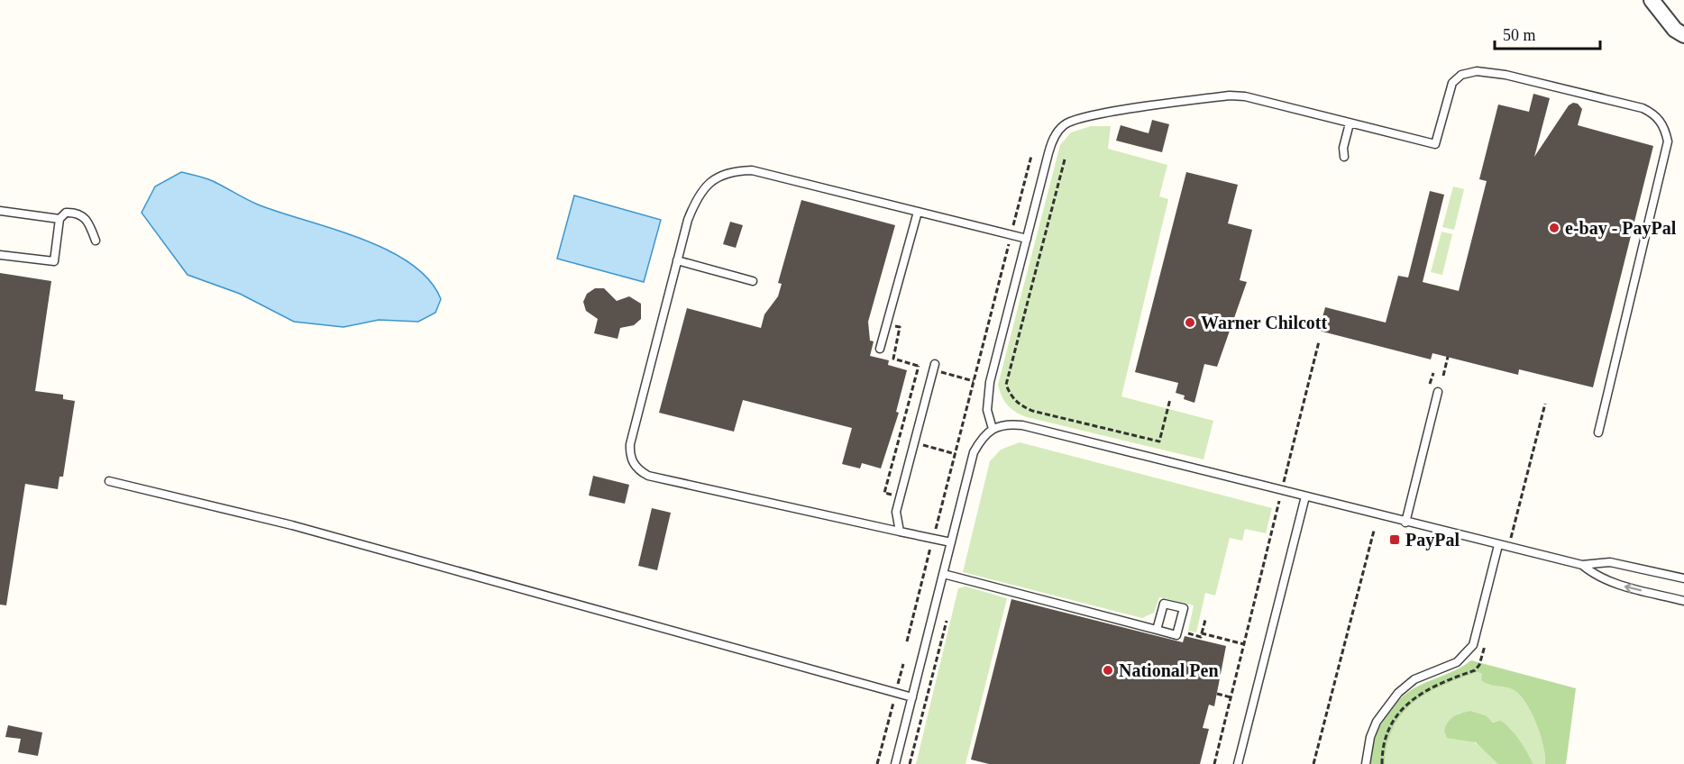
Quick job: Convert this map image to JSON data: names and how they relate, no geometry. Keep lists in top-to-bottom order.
{
  "places": {
    "other": ["e-bay - PayPal", "Warner Chilcott", "National Pen"],
    "transit": ["PayPal"]
  },
  "scale_bar": "50 m"
}
